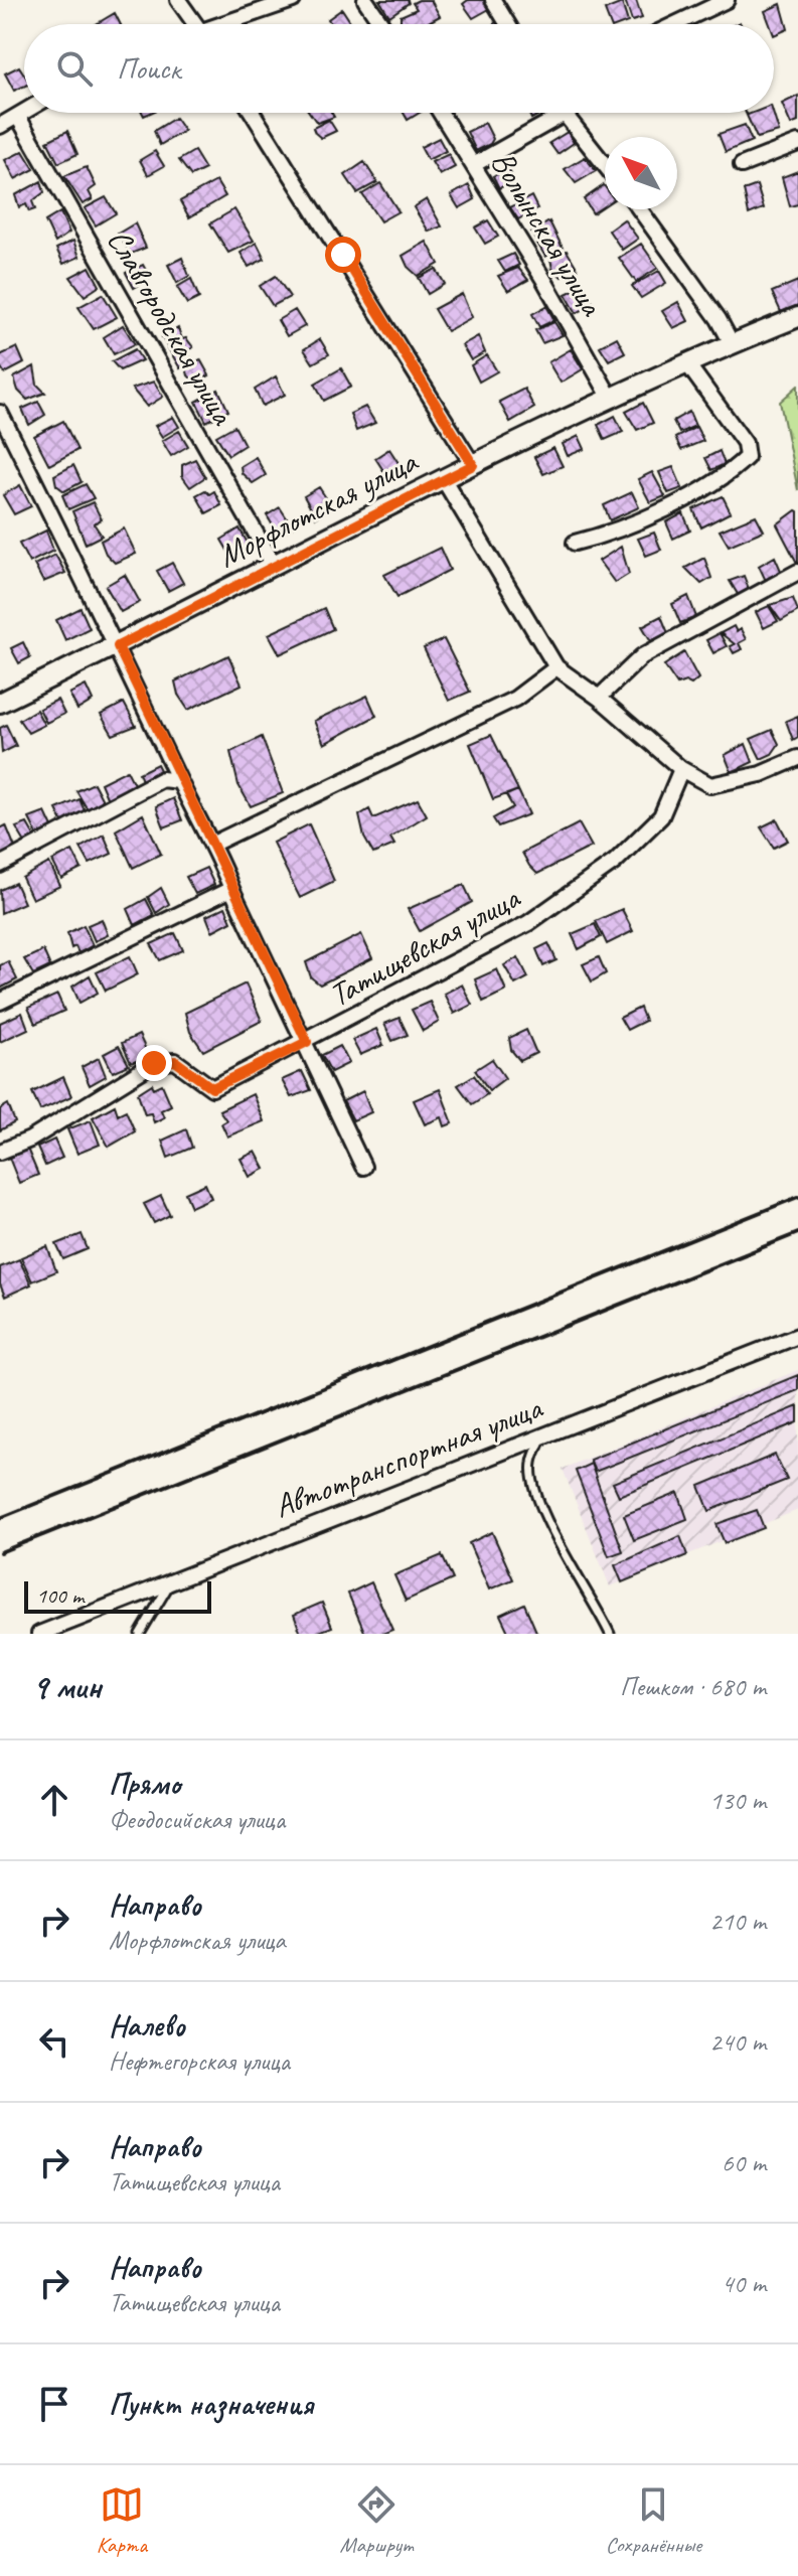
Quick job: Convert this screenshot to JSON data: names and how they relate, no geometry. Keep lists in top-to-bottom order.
{
  "streets": {
    "street": [
      "Волынская улица",
      "Славгородская улица",
      "Морфлотская улица",
      "Татищевская улица",
      "Автотранспортная улица"
    ]
  },
  "crossings": [
    ["Волынская улица", "Морфлотская улица"],
    ["Славгородская улица", "Морфлотская улица"]
  ],
  "scale_bar": "100 m",
  "north": "top left",
  "page": {
    "search": "Поиск",
    "scale": "100 m",
    "heading": ["9 мин", "Пешком · 680 m"],
    "list": [
      ["Прямо", "Феодосийская улица", "130 m"],
      ["Направо", "Морфлотская улица", "210 m"],
      ["Налево", "Нефтегорская улица", "240 m"],
      ["Направо", "Татищевская улица", "60 m"],
      ["Направо", "Татищевская улица", "40 m"],
      "Пункт назначения"
    ],
    "nav": ["Карта", "Маршрут", "Сохранённые"]
  }
}
